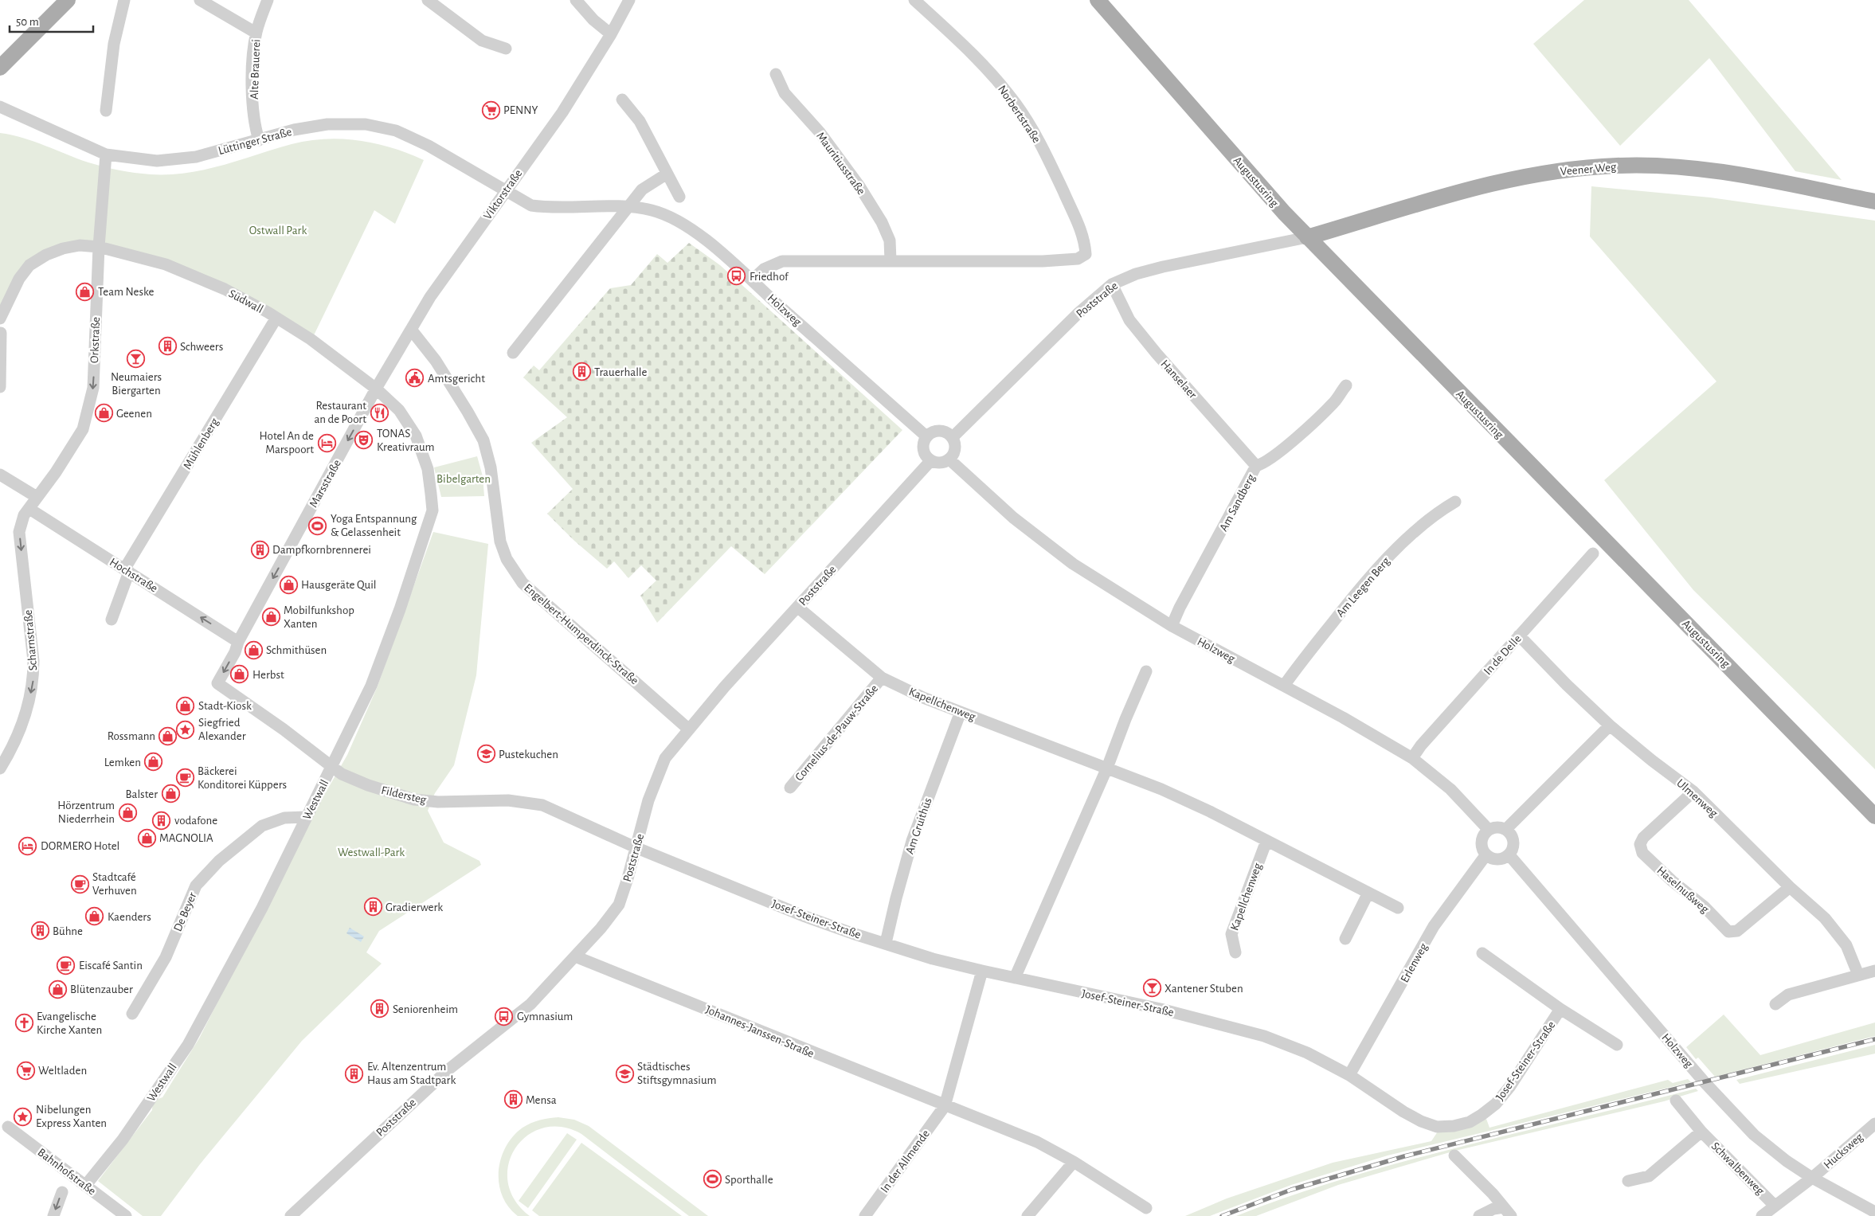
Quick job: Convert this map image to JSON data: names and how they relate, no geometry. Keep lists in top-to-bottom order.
{
  "streets": {
    "main road": ["Veener Weg", "Augustusring"],
    "street": [
      "Alte Brauerei",
      "Norbertstraße",
      "Lüttinger Straße",
      "Mauritiusstraße",
      "Viktorstraße",
      "Poststraße",
      "Südwall",
      "Holzweg",
      "Orkstraße",
      "Hanselaer",
      "Mühlenberg",
      "Marsstraße",
      "Am Sandberg",
      "Hochstraße",
      "Am Leegen Berg",
      "Engelbert-Humperdinck-Straße",
      "Scharnstraße",
      "In de Delle",
      "Kapellchenweg",
      "Cornelius-de-Pauw-Straße",
      "Fildersteg",
      "Ulmenweg",
      "Westwall",
      "Am Gruithüs",
      "Haselnußweg",
      "De Beyer",
      "Josef-Steiner-Straße",
      "Erlenweg",
      "Johannes-Janssen-Straße",
      "Hucksweg",
      "In der Allmende",
      "Schwalbenweg",
      "Bahnhofstraße"
    ]
  },
  "crossings": [
    ["Alte Brauerei", "Lüttinger Straße"],
    ["Norbertstraße", "Mauritiusstraße"],
    ["Lüttinger Straße", "Viktorstraße"],
    ["Lüttinger Straße", "Holzweg"],
    ["Lüttinger Straße", "Orkstraße"],
    ["Veener Weg", "Augustusring"],
    ["Veener Weg", "Poststraße"],
    ["Augustusring", "Poststraße"],
    ["Viktorstraße", "Südwall"],
    ["Viktorstraße", "Holzweg"],
    ["Viktorstraße", "Marsstraße"],
    ["Viktorstraße", "Engelbert-Humperdinck-Straße"],
    ["Viktorstraße", "Westwall"],
    ["Poststraße", "Holzweg"],
    ["Poststraße", "Hanselaer"],
    ["Poststraße", "Engelbert-Humperdinck-Straße"],
    ["Poststraße", "Kapellchenweg"],
    ["Poststraße", "Fildersteg"],
    ["Poststraße", "Josef-Steiner-Straße"],
    ["Poststraße", "Johannes-Janssen-Straße"],
    ["Südwall", "Orkstraße"],
    ["Südwall", "Mühlenberg"],
    ["Südwall", "Marsstraße"],
    ["Südwall", "Westwall"],
    ["Holzweg", "Am Sandberg"],
    ["Holzweg", "Am Leegen Berg"],
    ["Holzweg", "In de Delle"],
    ["Holzweg", "Erlenweg"],
    ["Holzweg", "Hucksweg"],
    ["Orkstraße", "Hochstraße"],
    ["Orkstraße", "Scharnstraße"],
    ["Hanselaer", "Am Sandberg"],
    ["Mühlenberg", "Hochstraße"],
    ["Marsstraße", "Hochstraße"],
    ["Marsstraße", "Fildersteg"],
    ["Marsstraße", "Westwall"],
    ["Hochstraße", "Scharnstraße"],
    ["In de Delle", "Ulmenweg"],
    ["Kapellchenweg", "Cornelius-de-Pauw-Straße"],
    ["Kapellchenweg", "Am Gruithüs"],
    ["Fildersteg", "Westwall"],
    ["Fildersteg", "Josef-Steiner-Straße"],
    ["Ulmenweg", "Haselnußweg"],
    ["Westwall", "De Beyer"],
    ["Westwall", "Bahnhofstraße"],
    ["Am Gruithüs", "Josef-Steiner-Straße"],
    ["Josef-Steiner-Straße", "Erlenweg"],
    ["Johannes-Janssen-Straße", "In der Allmende"],
    ["Hucksweg", "Schwalbenweg"]
  ],
  "one_way": [
    "Orkstraße",
    "Marsstraße",
    "Hochstraße",
    "Scharnstraße"
  ],
  "parks": ["Ostwall Park", "Bibelgarten", "Westwall-Park"],
  "places": {
    "supermarket": ["PENNY", "Weltladen"],
    "bus stop": ["Friedhof", "Gymnasium"],
    "shop": [
      "Team Neske",
      "Geenen",
      "Hausgeräte Quil",
      "Mobilfunkshop Xanten",
      "Schmithüsen",
      "Herbst",
      "Stadt-Kiosk",
      "Rossmann",
      "Lemken",
      "Balster",
      "Hörzentrum Niederrhein",
      "MAGNOLIA",
      "Kaenders",
      "Blütenzauber"
    ],
    "building": [
      "Schweers",
      "Trauerhalle",
      "Dampfkornbrennerei",
      "vodafone",
      "Gradierwerk",
      "Bühne",
      "Seniorenheim",
      "Ev. Altenzentrum Haus am Stadtpark",
      "Mensa"
    ],
    "bar": ["Neumaiers Biergarten", "Xantener Stuben"],
    "public building": ["Amtsgericht"],
    "restaurant": ["Restaurant an de Poort"],
    "theatre": ["TONAS Kreativraum"],
    "hotel": ["Hotel An de Marspoort", "DORMERO Hotel"],
    "sports": ["Yoga Entspannung & Gelassenheit", "Sporthalle"],
    "place": ["Siegfried Alexander", "Nibelungen Express Xanten"],
    "school or university": ["Pustekuchen", "Städtisches Stiftsgymnasium"],
    "cafe": ["Bäckerei Konditorei Küppers", "Stadtcafé Verhuven", "Eiscafé Santin"],
    "church": ["Evangelische Kirche Xanten"]
  },
  "scale_bar": "50 m"
}
